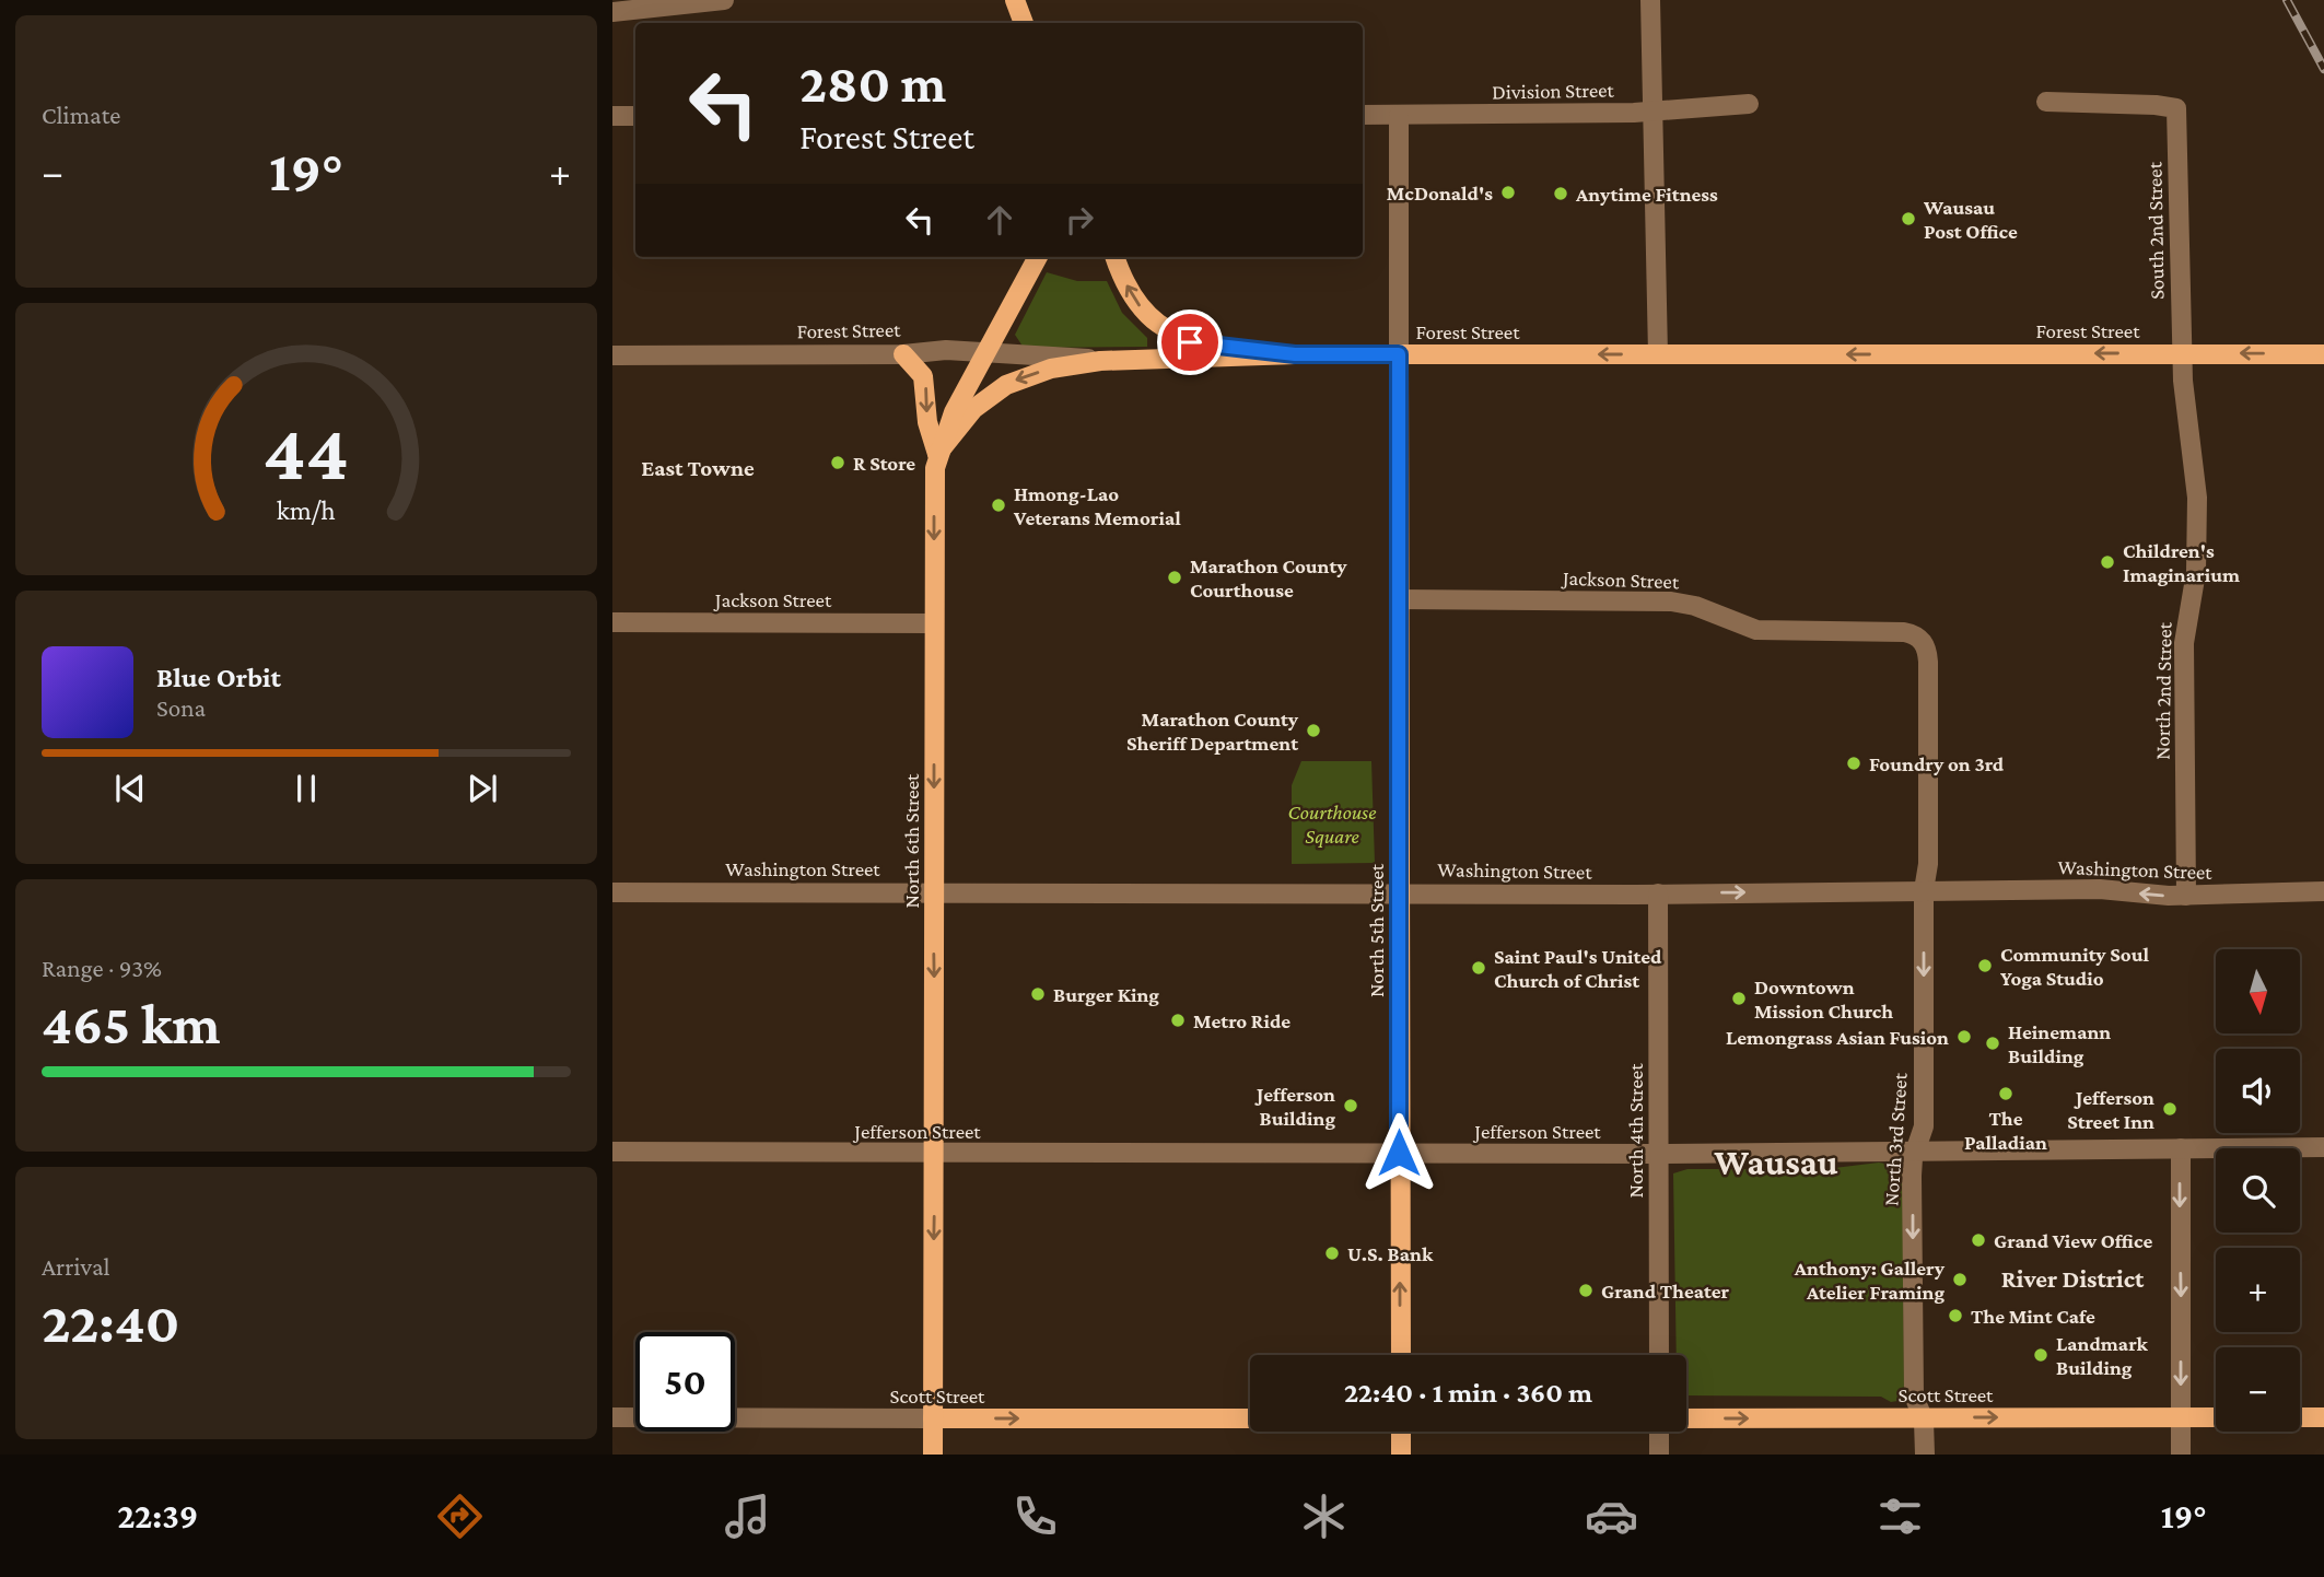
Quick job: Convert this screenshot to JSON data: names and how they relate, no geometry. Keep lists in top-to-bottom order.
{
  "streets": {
    "main road": [
      "Forest Street",
      "North 6th Street",
      "North 5th Street",
      "Scott Street"
    ],
    "street": [
      "Division Street",
      "South 2nd Street",
      "Jackson Street",
      "North 2nd Street",
      "Washington Street",
      "Jefferson Street",
      "North 4th Street",
      "North 3rd Street"
    ]
  },
  "crossings": [
    ["South 2nd Street", "Forest Street"],
    ["South 2nd Street", "North 2nd Street"],
    ["Forest Street", "North 2nd Street"],
    ["Forest Street", "North 6th Street"],
    ["Forest Street", "North 5th Street"],
    ["Jackson Street", "North 6th Street"],
    ["Jackson Street", "North 5th Street"],
    ["Jackson Street", "North 3rd Street"],
    ["North 2nd Street", "Washington Street"],
    ["North 6th Street", "Washington Street"],
    ["North 6th Street", "Jefferson Street"],
    ["North 6th Street", "Scott Street"],
    ["Washington Street", "North 5th Street"],
    ["Washington Street", "North 4th Street"],
    ["Washington Street", "North 3rd Street"],
    ["North 5th Street", "Jefferson Street"],
    ["Jefferson Street", "North 4th Street"],
    ["Jefferson Street", "North 3rd Street"],
    ["North 3rd Street", "Scott Street"]
  ],
  "one_way": [
    "Forest Street",
    "North 6th Street",
    "North 3rd Street",
    "Scott Street"
  ],
  "districts": ["East Towne", "Wausau", "River District"],
  "parks": ["Courthouse Square"],
  "places": [
    "McDonald's",
    "Anytime Fitness",
    "Wausau Post Office",
    "R Store",
    "Hmong-Lao Veterans Memorial",
    "Children's Imaginarium",
    "Marathon County Courthouse",
    "Marathon County Sheriff Department",
    "Foundry on 3rd",
    "Community Soul Yoga Studio",
    "Saint Paul's United Church of Christ",
    "Burger King",
    "Downtown Mission Church",
    "Metro Ride",
    "Lemongrass Asian Fusion",
    "Heinemann Building",
    "The Palladian",
    "Jefferson Building",
    "Jefferson Street Inn",
    "Grand View Office",
    "U.S. Bank",
    "Anthony: Gallery Atelier Framing",
    "Grand Theater",
    "The Mint Cafe",
    "Landmark Building"
  ],
  "north": "bottom",
  "page": {
    "tile": [
      "Climate",
      ["Range · 93%", "465 km"],
      ["Arrival", "22:40"]
    ],
    "turn": ["280 m", "Forest Street"],
    "heat": ["−", "19°", "+"],
    "song": ["Blue Orbit", "Sona"],
    "map_buttons": ["+", "−"],
    "limit": "50",
    "trip": "22:40 · 1 min · 360 m",
    "tabs": ["22:39", "19°"],
    "gauge": ["44", "km/h"]
  }
}
